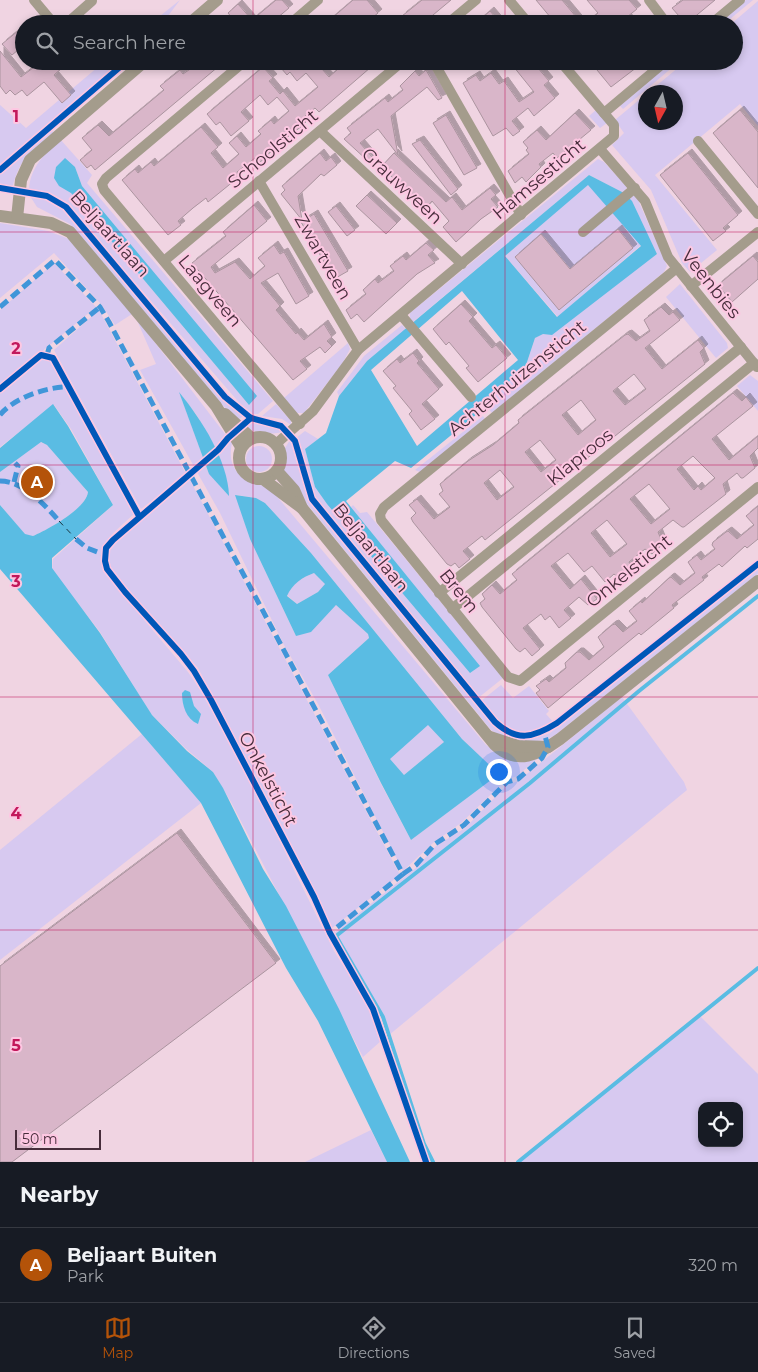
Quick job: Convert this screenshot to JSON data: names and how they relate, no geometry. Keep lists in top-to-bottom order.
{
  "streets": {
    "street": [
      "Schoolsticht",
      "Hamsesticht",
      "Grauwveen",
      "Beljaartlaan",
      "Zwartveen",
      "Veenbies",
      "Laagveen",
      "Achterhuizensticht",
      "Klaproos",
      "Onkelsticht",
      "Brem"
    ]
  },
  "crossings": [
    ["Schoolsticht", "Grauwveen"],
    ["Schoolsticht", "Zwartveen"],
    ["Schoolsticht", "Laagveen"],
    ["Hamsesticht", "Grauwveen"],
    ["Hamsesticht", "Beljaartlaan"],
    ["Hamsesticht", "Zwartveen"],
    ["Hamsesticht", "Veenbies"],
    ["Hamsesticht", "Laagveen"],
    ["Veenbies", "Achterhuizensticht"],
    ["Veenbies", "Klaproos"],
    ["Achterhuizensticht", "Brem"],
    ["Klaproos", "Brem"],
    ["Onkelsticht", "Brem"]
  ],
  "scale_bar": "50 m",
  "north": "bottom",
  "page": {
    "search": "Search here",
    "pins": "A",
    "scale": "50 m",
    "heading": "Nearby",
    "list": [
      {
        "mark": "A",
        "name": "Beljaart Buiten",
        "note": "Park",
        "value": "320 m"
      }
    ],
    "nav": ["Map", "Directions", "Saved"]
  },
  "grid": {
    "rows": [
      "1",
      "2",
      "3",
      "4",
      "5"
    ]
  }
}
